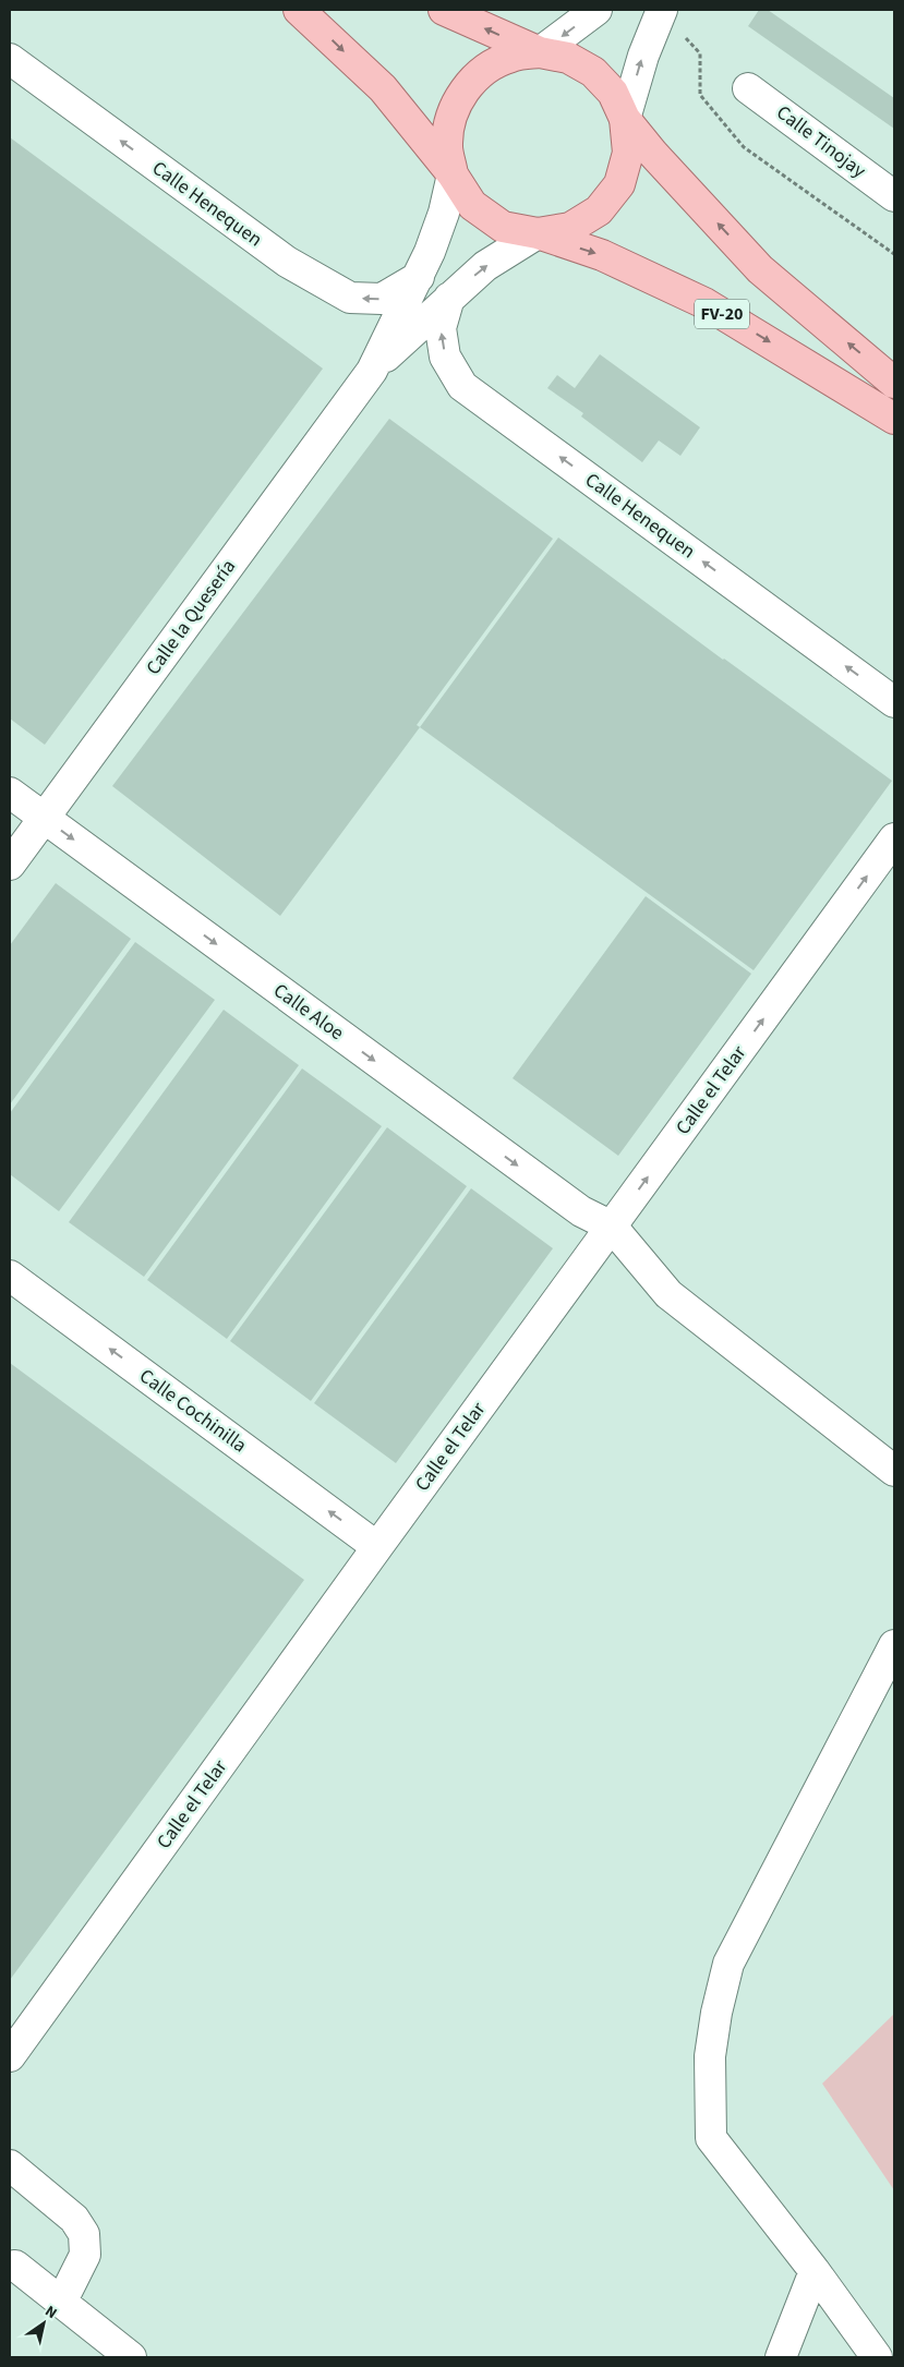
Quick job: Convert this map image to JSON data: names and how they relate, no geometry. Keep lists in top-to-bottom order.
{
  "streets": {
    "main road": ["FV-20"],
    "street": [
      "Calle Tinojay",
      "Calle Henequen",
      "Calle la Quesería",
      "Calle Aloe",
      "Calle el Telar",
      "Calle Cochinilla"
    ]
  },
  "crossings": [
    ["Calle Henequen", "Calle la Quesería"],
    ["FV-20", "Calle la Quesería"],
    ["Calle la Quesería", "Calle Aloe"],
    ["Calle Aloe", "Calle el Telar"],
    ["Calle el Telar", "Calle Cochinilla"]
  ],
  "one_way": ["Calle Henequen", "Calle Aloe", "Calle Cochinilla"],
  "north": "top right"
}
